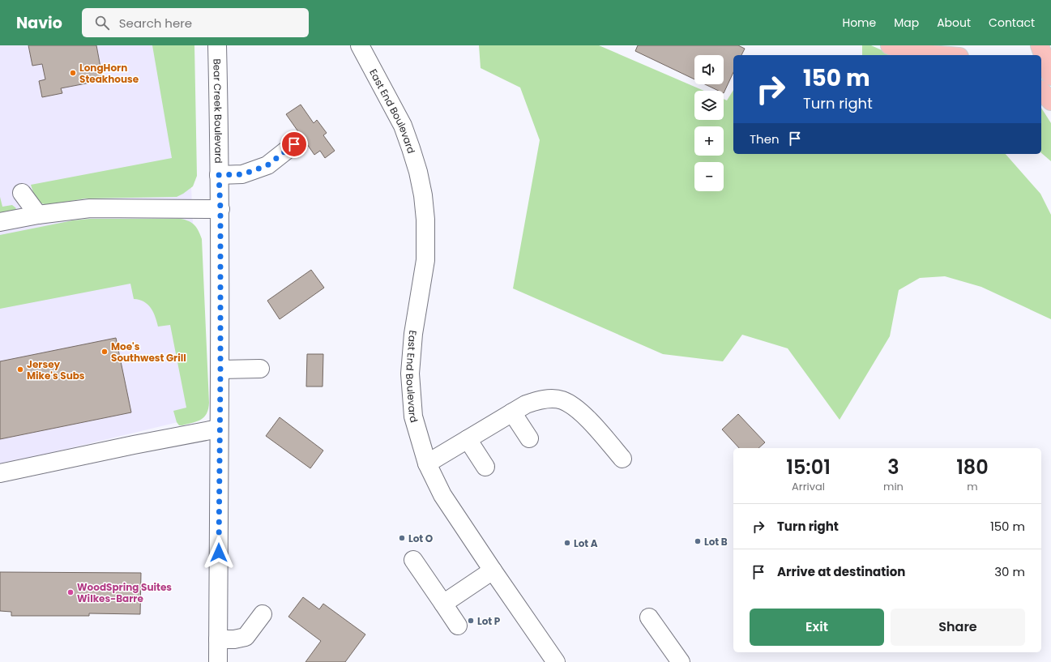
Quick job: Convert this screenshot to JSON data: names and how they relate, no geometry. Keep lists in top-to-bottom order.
{
  "streets": {
    "street": ["Bear Creek Boulevard", "East End Boulevard"]
  },
  "places": [
    "LongHorn Steakhouse",
    "Moe's Southwest Grill",
    "Jersey Mike's Subs",
    "Lot O",
    "Lot B",
    "Lot A",
    "WoodSpring Suites Wilkes-Barre",
    "Lot P"
  ],
  "page": {
    "header": "Navio",
    "search": "Search here",
    "nav": [
      "Home",
      "Map",
      "About",
      "Contact"
    ],
    "map_buttons": ["+", "−"],
    "turn": ["150 m", "Turn right"],
    "then": "Then",
    "eta": [
      "15:01",
      "Arrival",
      "3",
      "min",
      "180",
      "m"
    ],
    "list": [
      {
        "name": "Turn right",
        "value": "150 m"
      },
      {
        "name": "Arrive at destination",
        "value": "30 m"
      }
    ],
    "buttons": ["Exit", "Share"]
  }
}
